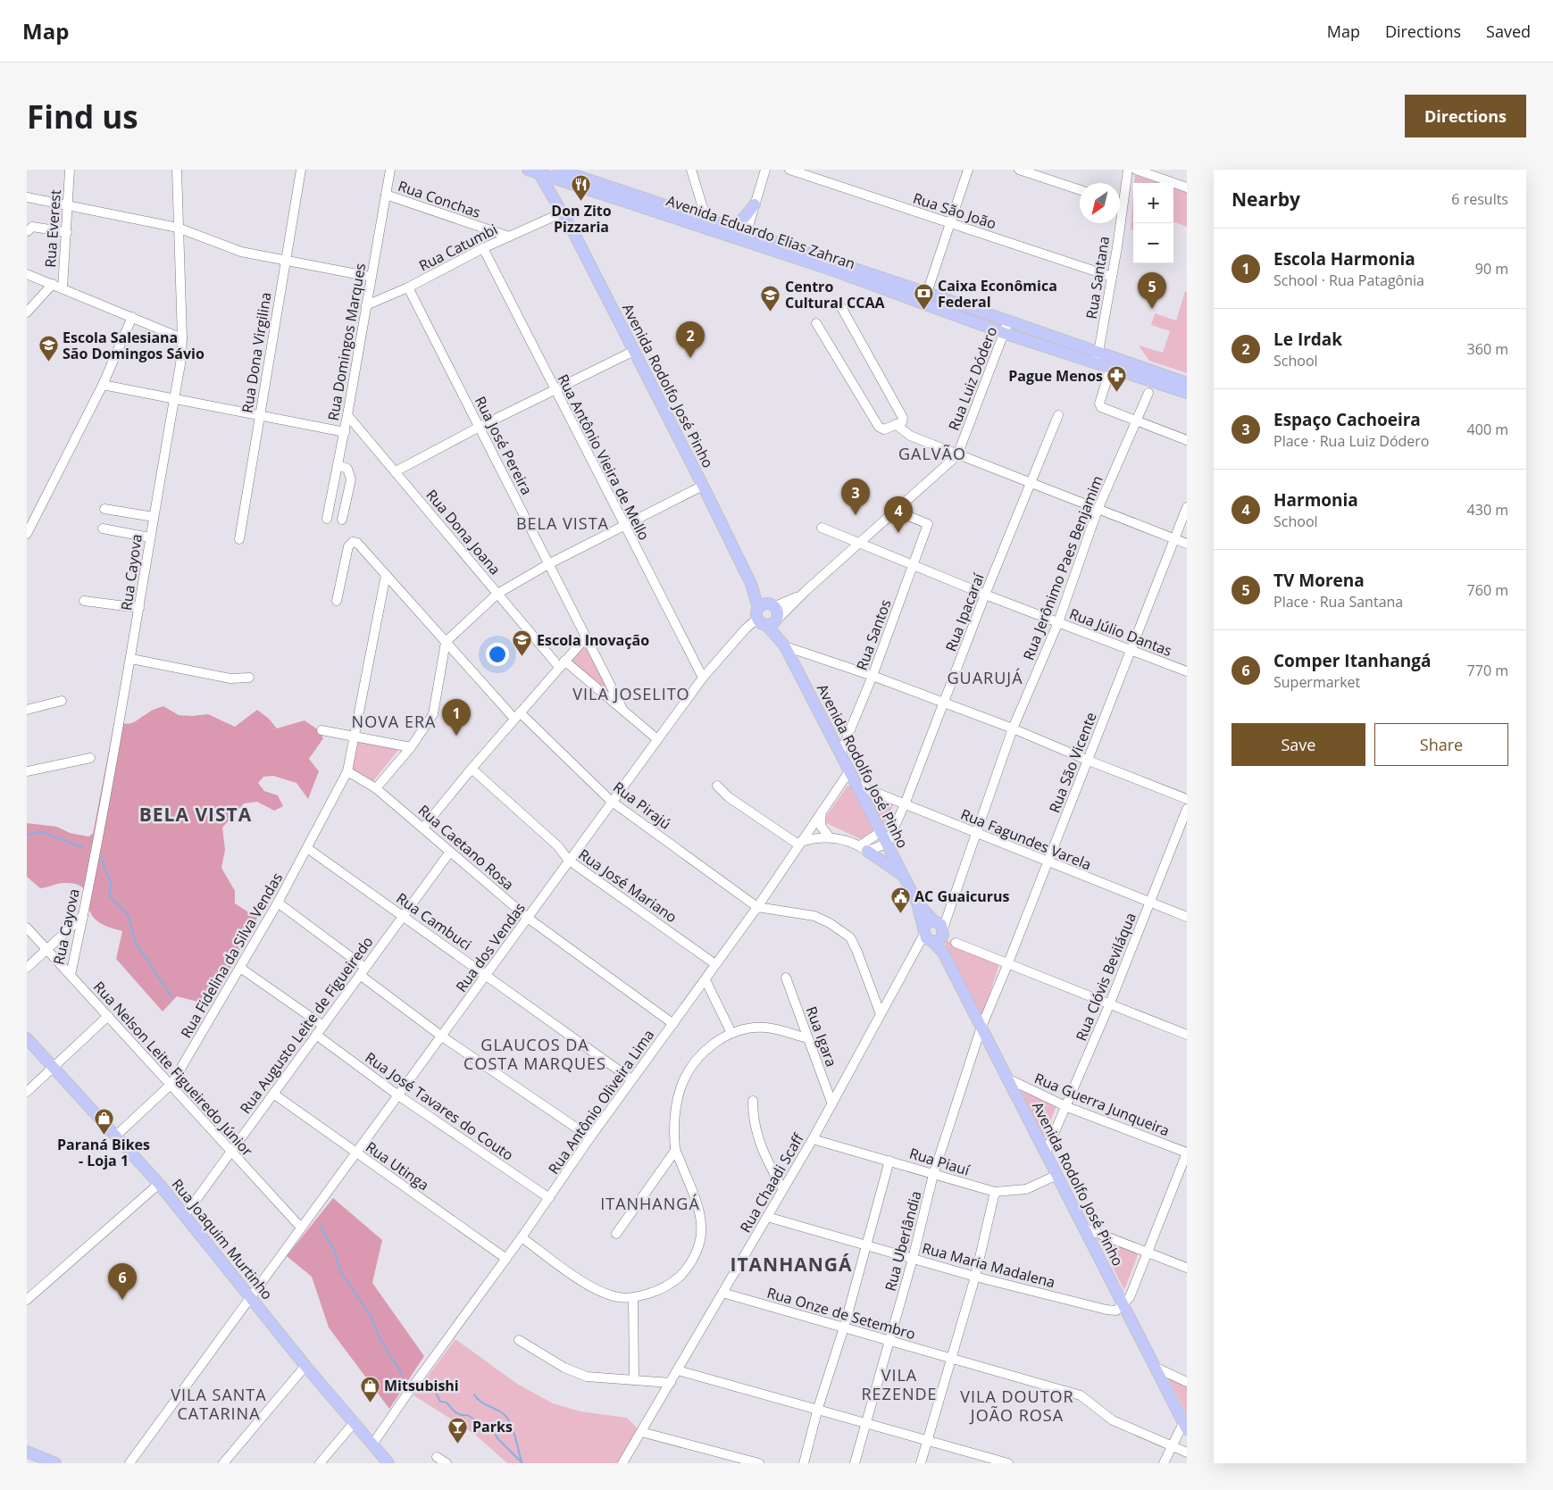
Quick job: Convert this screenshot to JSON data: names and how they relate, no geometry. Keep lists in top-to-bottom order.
{
  "streets": {
    "main road": ["Avenida Eduardo Elias Zahran", "Avenida Rodolfo José Pinho", "Rua Joaquim Murtinho"],
    "street": [
      "Rua Conchas",
      "Rua São João",
      "Rua Everest",
      "Rua Catumbi",
      "Rua Santana",
      "Rua Domingos Marques",
      "Rua Dona Virgilina",
      "Rua Luiz Dódero",
      "Rua José Pereira",
      "Rua Antônio Vieira de Mello",
      "Rua Dona Joana",
      "Rua Jerônimo Paes Benjamim",
      "Rua Cayova",
      "Rua Ipacaraí",
      "Rua Júlio Dantas",
      "Rua Santos",
      "Rua São Vicente",
      "Rua Pirajú",
      "Rua Fagundes Varela",
      "Rua Caetano Rosa",
      "Rua José Mariano",
      "Rua Cambuci",
      "Rua dos Vendas",
      "Rua Fidelina da Silva Vendas",
      "Rua Clóvis Beviláqua",
      "Rua Augusto Leite de Figueiredo",
      "Rua Igara",
      "Rua Nelson Leite Figueiredo Júnior",
      "Rua Antônio Oliveira Lima",
      "Rua Guerra Junqueira",
      "Rua José Tavares do Couto",
      "Rua Piauí",
      "Rua Utinga",
      "Rua Chaadi Scaff",
      "Rua Uberlândia",
      "Rua Maria Madalena",
      "Rua Onze de Setembro"
    ]
  },
  "crossings": [
    ["Rua Conchas", "Rua Catumbi"],
    ["Rua Conchas", "Rua Domingos Marques"],
    ["Rua São João", "Rua Santana"],
    ["Avenida Eduardo Elias Zahran", "Rua Santana"],
    ["Avenida Eduardo Elias Zahran", "Rua Luiz Dódero"],
    ["Avenida Eduardo Elias Zahran", "Avenida Rodolfo José Pinho"],
    ["Rua Catumbi", "Rua Domingos Marques"],
    ["Rua Catumbi", "Avenida Rodolfo José Pinho"],
    ["Rua Catumbi", "Rua José Pereira"],
    ["Rua Catumbi", "Rua Antônio Vieira de Mello"],
    ["Rua Domingos Marques", "Rua Dona Joana"],
    ["Rua Luiz Dódero", "Avenida Rodolfo José Pinho"],
    ["Rua Luiz Dódero", "Rua Júlio Dantas"],
    ["Rua Luiz Dódero", "Rua Santos"],
    ["Avenida Rodolfo José Pinho", "Rua Jerônimo Paes Benjamim"],
    ["Avenida Rodolfo José Pinho", "Rua Ipacaraí"],
    ["Avenida Rodolfo José Pinho", "Rua Santos"],
    ["Avenida Rodolfo José Pinho", "Rua São Vicente"],
    ["Avenida Rodolfo José Pinho", "Rua Fagundes Varela"],
    ["Avenida Rodolfo José Pinho", "Rua dos Vendas"],
    ["Avenida Rodolfo José Pinho", "Rua Clóvis Beviláqua"],
    ["Avenida Rodolfo José Pinho", "Rua Antônio Oliveira Lima"],
    ["Avenida Rodolfo José Pinho", "Rua Guerra Junqueira"],
    ["Avenida Rodolfo José Pinho", "Rua Piauí"],
    ["Avenida Rodolfo José Pinho", "Rua Chaadi Scaff"],
    ["Avenida Rodolfo José Pinho", "Rua Uberlândia"],
    ["Avenida Rodolfo José Pinho", "Rua Maria Madalena"],
    ["Rua José Pereira", "Rua Dona Joana"],
    ["Rua Antônio Vieira de Mello", "Rua dos Vendas"],
    ["Rua Dona Joana", "Rua dos Vendas"],
    ["Rua Jerônimo Paes Benjamim", "Rua Júlio Dantas"],
    ["Rua Jerônimo Paes Benjamim", "Rua Fagundes Varela"],
    ["Rua Cayova", "Rua Nelson Leite Figueiredo Júnior"],
    ["Rua Ipacaraí", "Rua Júlio Dantas"],
    ["Rua Ipacaraí", "Rua Fagundes Varela"],
    ["Rua Júlio Dantas", "Rua Santos"],
    ["Rua Júlio Dantas", "Rua São Vicente"],
    ["Rua São Vicente", "Rua Fagundes Varela"],
    ["Rua São Vicente", "Rua Uberlândia"],
    ["Rua Pirajú", "Rua dos Vendas"],
    ["Rua Pirajú", "Rua Fidelina da Silva Vendas"],
    ["Rua Pirajú", "Rua Antônio Oliveira Lima"],
    ["Rua Fagundes Varela", "Rua Clóvis Beviláqua"],
    ["Rua Caetano Rosa", "Rua dos Vendas"],
    ["Rua Caetano Rosa", "Rua Fidelina da Silva Vendas"],
    ["Rua Caetano Rosa", "Rua Augusto Leite de Figueiredo"],
    ["Rua Caetano Rosa", "Rua Antônio Oliveira Lima"],
    ["Rua José Mariano", "Rua dos Vendas"],
    ["Rua José Mariano", "Rua Antônio Oliveira Lima"],
    ["Rua Cambuci", "Rua dos Vendas"],
    ["Rua Cambuci", "Rua Fidelina da Silva Vendas"],
    ["Rua Cambuci", "Rua Augusto Leite de Figueiredo"],
    ["Rua Cambuci", "Rua Antônio Oliveira Lima"],
    ["Rua dos Vendas", "Rua Nelson Leite Figueiredo Júnior"],
    ["Rua dos Vendas", "Rua José Tavares do Couto"],
    ["Rua dos Vendas", "Rua Utinga"],
    ["Rua dos Vendas", "Rua Joaquim Murtinho"],
    ["Rua Fidelina da Silva Vendas", "Rua Nelson Leite Figueiredo Júnior"],
    ["Rua Fidelina da Silva Vendas", "Rua Joaquim Murtinho"],
    ["Rua Clóvis Beviláqua", "Rua Guerra Junqueira"],
    ["Rua Augusto Leite de Figueiredo", "Rua Nelson Leite Figueiredo Júnior"],
    ["Rua Augusto Leite de Figueiredo", "Rua José Tavares do Couto"],
    ["Rua Augusto Leite de Figueiredo", "Rua Utinga"],
    ["Rua Augusto Leite de Figueiredo", "Rua Joaquim Murtinho"],
    ["Rua Igara", "Rua Chaadi Scaff"],
    ["Rua Antônio Oliveira Lima", "Rua José Tavares do Couto"],
    ["Rua Antônio Oliveira Lima", "Rua Utinga"],
    ["Rua Antônio Oliveira Lima", "Rua Joaquim Murtinho"],
    ["Rua Piauí", "Rua Chaadi Scaff"],
    ["Rua Piauí", "Rua Uberlândia"],
    ["Rua Chaadi Scaff", "Rua Maria Madalena"],
    ["Rua Chaadi Scaff", "Rua Onze de Setembro"],
    ["Rua Uberlândia", "Rua Maria Madalena"],
    ["Rua Uberlândia", "Rua Onze de Setembro"]
  ],
  "districts": [
    "GALVÃO",
    "BELA VISTA",
    "GUARUJÁ",
    "VILA JOSELITO",
    "NOVA ERA",
    "BELA VISTA",
    "GLAUCOS DA COSTA MARQUES",
    "ITANHANGÁ",
    "ITANHANGÁ",
    "VILA REZENDE",
    "VILA SANTA CATARINA",
    "VILA DOUTOR JOÃO ROSA"
  ],
  "places": {
    "restaurant": ["Don Zito Pizzaria"],
    "bank": ["Caixa Econômica Federal"],
    "school or university": ["Centro Cultural CCAA", "Escola Salesiana São Domingos Sávio", "Escola Inovação"],
    "pharmacy": ["Pague Menos"],
    "public building": ["AC Guaicurus"],
    "shop": ["Paraná Bikes - Loja 1", "Mitsubishi"],
    "bar": ["Parks"]
  },
  "north": "bottom left",
  "page": {
    "header": "Map",
    "nav": ["Map", "Directions", "Saved"],
    "buttons": [
      "Directions",
      ["Save", "Share"]
    ],
    "title": "Find us",
    "heading": ["Nearby", "6 results"],
    "map_buttons": ["+", "−"],
    "list": [
      {
        "mark": "1",
        "name": "Escola Harmonia",
        "note": "School · Rua Patagônia",
        "value": "90 m"
      },
      {
        "mark": "2",
        "name": "Le Irdak",
        "note": "School",
        "value": "360 m"
      },
      {
        "mark": "3",
        "name": "Espaço Cachoeira",
        "note": "Place · Rua Luiz Dódero",
        "value": "400 m"
      },
      {
        "mark": "4",
        "name": "Harmonia",
        "note": "School",
        "value": "430 m"
      },
      {
        "mark": "5",
        "name": "TV Morena",
        "note": "Place · Rua Santana",
        "value": "760 m"
      },
      {
        "mark": "6",
        "name": "Comper Itanhangá",
        "note": "Supermarket",
        "value": "770 m"
      }
    ],
    "pins": [
      "5",
      "2",
      "3",
      "4",
      "1",
      "6"
    ]
  }
}
